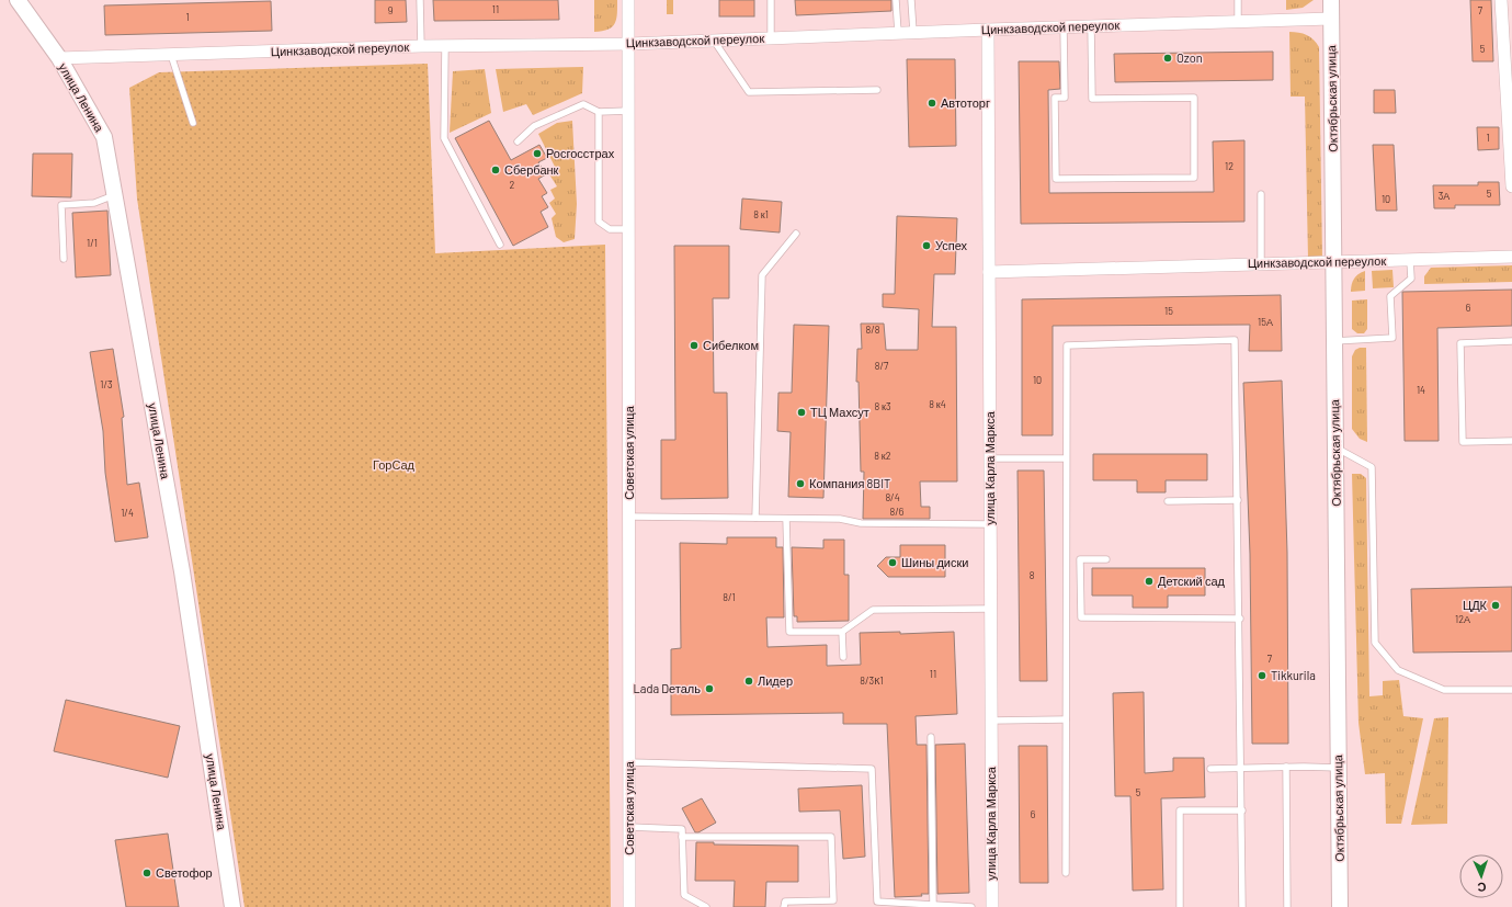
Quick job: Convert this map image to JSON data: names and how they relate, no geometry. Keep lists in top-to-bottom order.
{
  "streets": {
    "street": [
      "Цинкзаводской переулок",
      "улица Ленина",
      "Октябрьская улица",
      "Советская улица",
      "улица Карла Маркса"
    ]
  },
  "crossings": [
    ["Цинкзаводской переулок", "улица Ленина"],
    ["Цинкзаводской переулок", "Октябрьская улица"],
    ["Цинкзаводской переулок", "Советская улица"],
    ["Цинкзаводской переулок", "улица Карла Маркса"]
  ],
  "parks": ["ГорСад"],
  "places": [
    "Ozon",
    "Автоторг",
    "Росгосстрах",
    "Сбербанк",
    "Успех",
    "Сибелком",
    "ТЦ Махсут",
    "Компания 8BIT",
    "Шины диски",
    "Детский сад",
    "ЦДК",
    "Tikkurila",
    "Лидер",
    "Lada Dеталь",
    "Светофор"
  ],
  "house_numbers": [
    "11",
    "9",
    "7",
    "1",
    "5",
    "1",
    "12",
    "2",
    "5",
    "3А",
    "10",
    "8 к1",
    "1/1",
    "6",
    "15",
    "15А",
    "8/8",
    "8/7",
    "10",
    "1/3",
    "14",
    "8 к4",
    "8 к3",
    "8 к2",
    "8/4",
    "8/6",
    "1/4",
    "8",
    "8/1",
    "12А",
    "7",
    "11",
    "8/3К1",
    "5",
    "6"
  ],
  "north": "bottom"
}
